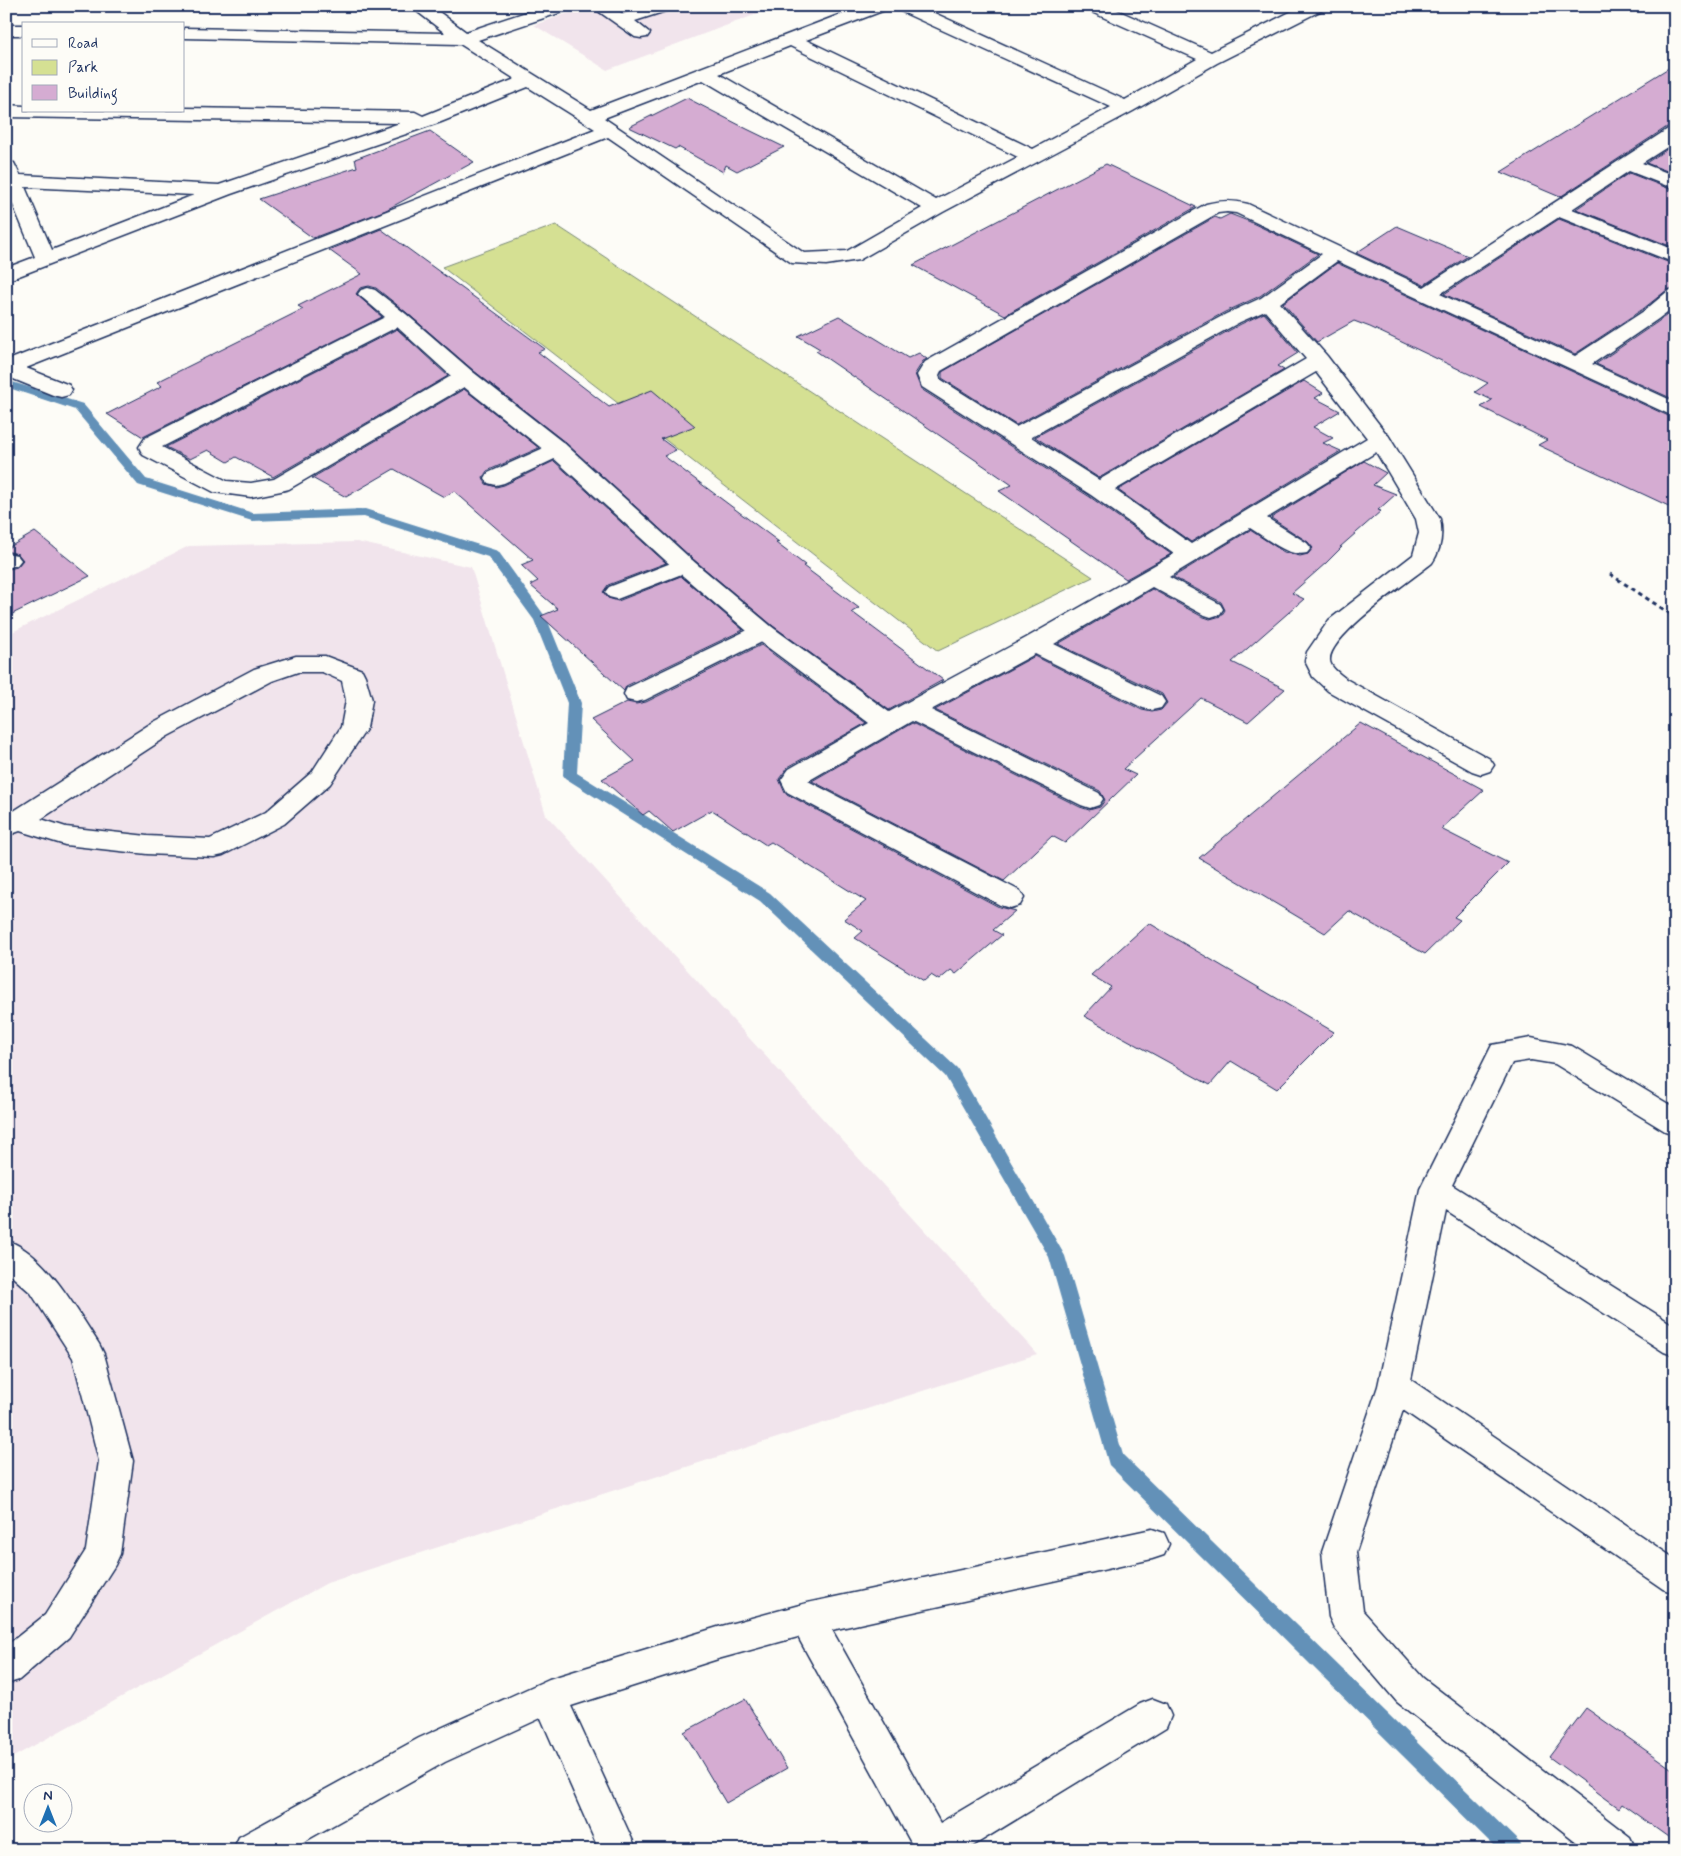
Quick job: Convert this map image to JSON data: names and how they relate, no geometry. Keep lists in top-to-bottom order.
{
  "legend": ["Road", "Park", "Building"],
  "north": "top"
}
